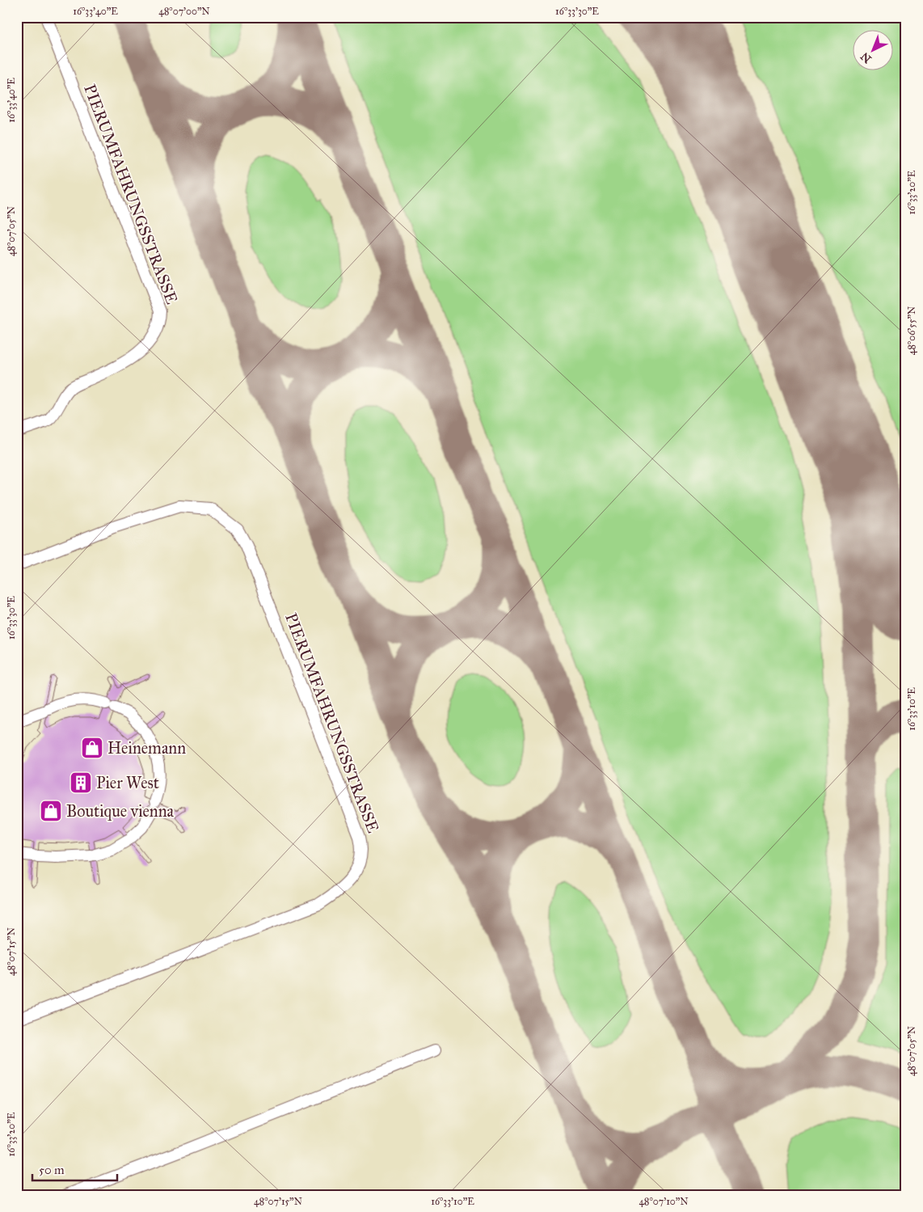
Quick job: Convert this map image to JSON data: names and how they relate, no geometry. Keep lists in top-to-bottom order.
{
  "streets": {
    "lane": ["PIERUMFAHRUNGSSTRASSE"]
  },
  "places": {
    "shop": ["Heinemann", "Boutique vienna"],
    "building": ["Pier West"]
  },
  "scale_bar": "50 m",
  "north": "bottom left",
  "coordinates": [
    "16°33'40\"E",
    "48°07'00\"N",
    "16°33'30\"E",
    "16°33'20\"E",
    "48°07'05\"N",
    "48°06'55\"N",
    "16°33'10\"E",
    "48°07'15\"N",
    "48°07'10\"N"
  ]
}
